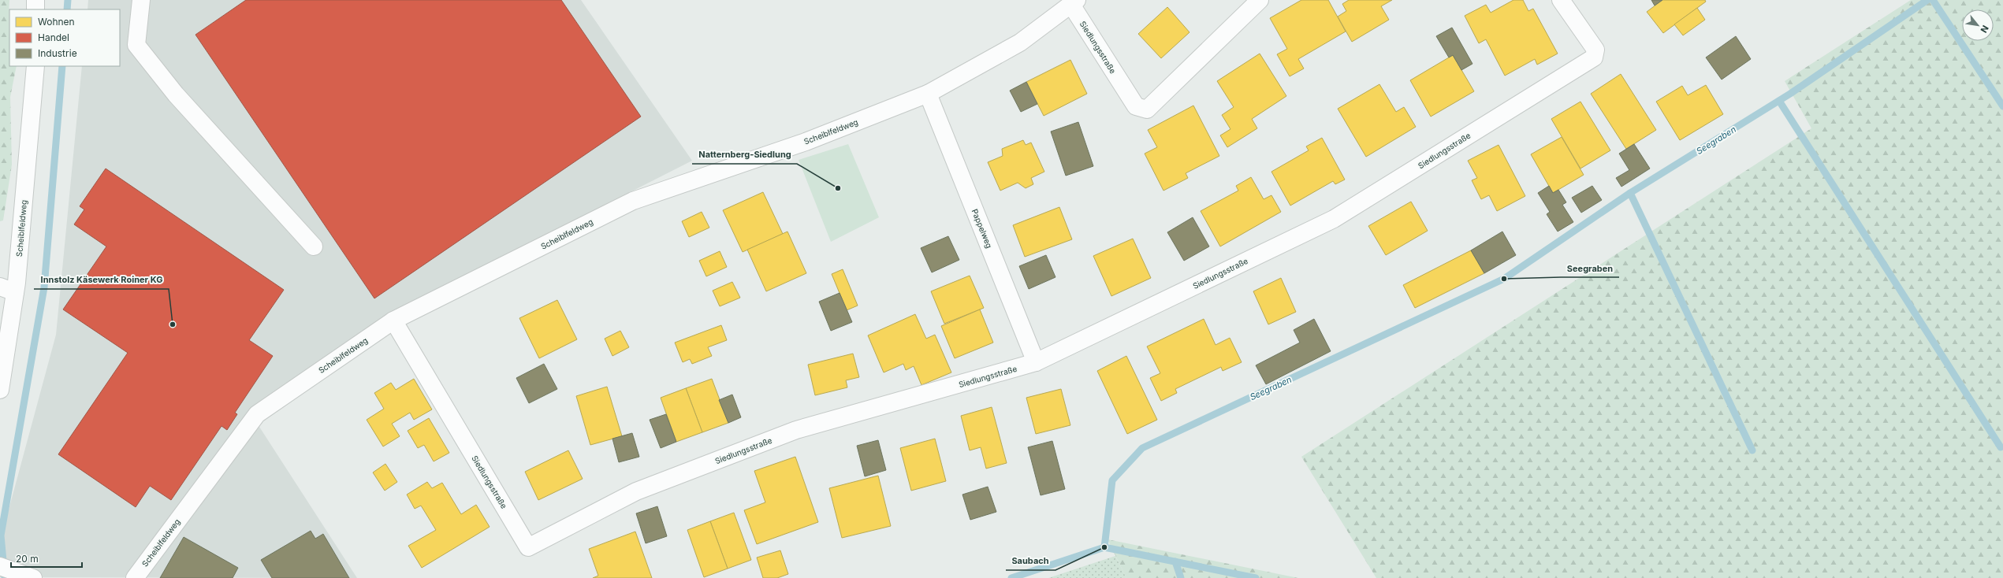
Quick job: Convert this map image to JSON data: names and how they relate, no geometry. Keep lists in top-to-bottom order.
{
  "streets": {
    "street": ["Siedlungsstraße", "Scheiblfeldweg", "Pappelweg"]
  },
  "crossings": [
    ["Siedlungsstraße", "Scheiblfeldweg"],
    ["Siedlungsstraße", "Pappelweg"],
    ["Scheiblfeldweg", "Pappelweg"]
  ],
  "water": ["Seegraben"],
  "places": [
    "Natternberg-Siedlung",
    "Seegraben",
    "Innstolz Käsewerk Roiner KG",
    "Saubach"
  ],
  "legend": ["Wohnen", "Handel", "Industrie"],
  "scale_bar": "20 m",
  "north": "bottom right"
}
